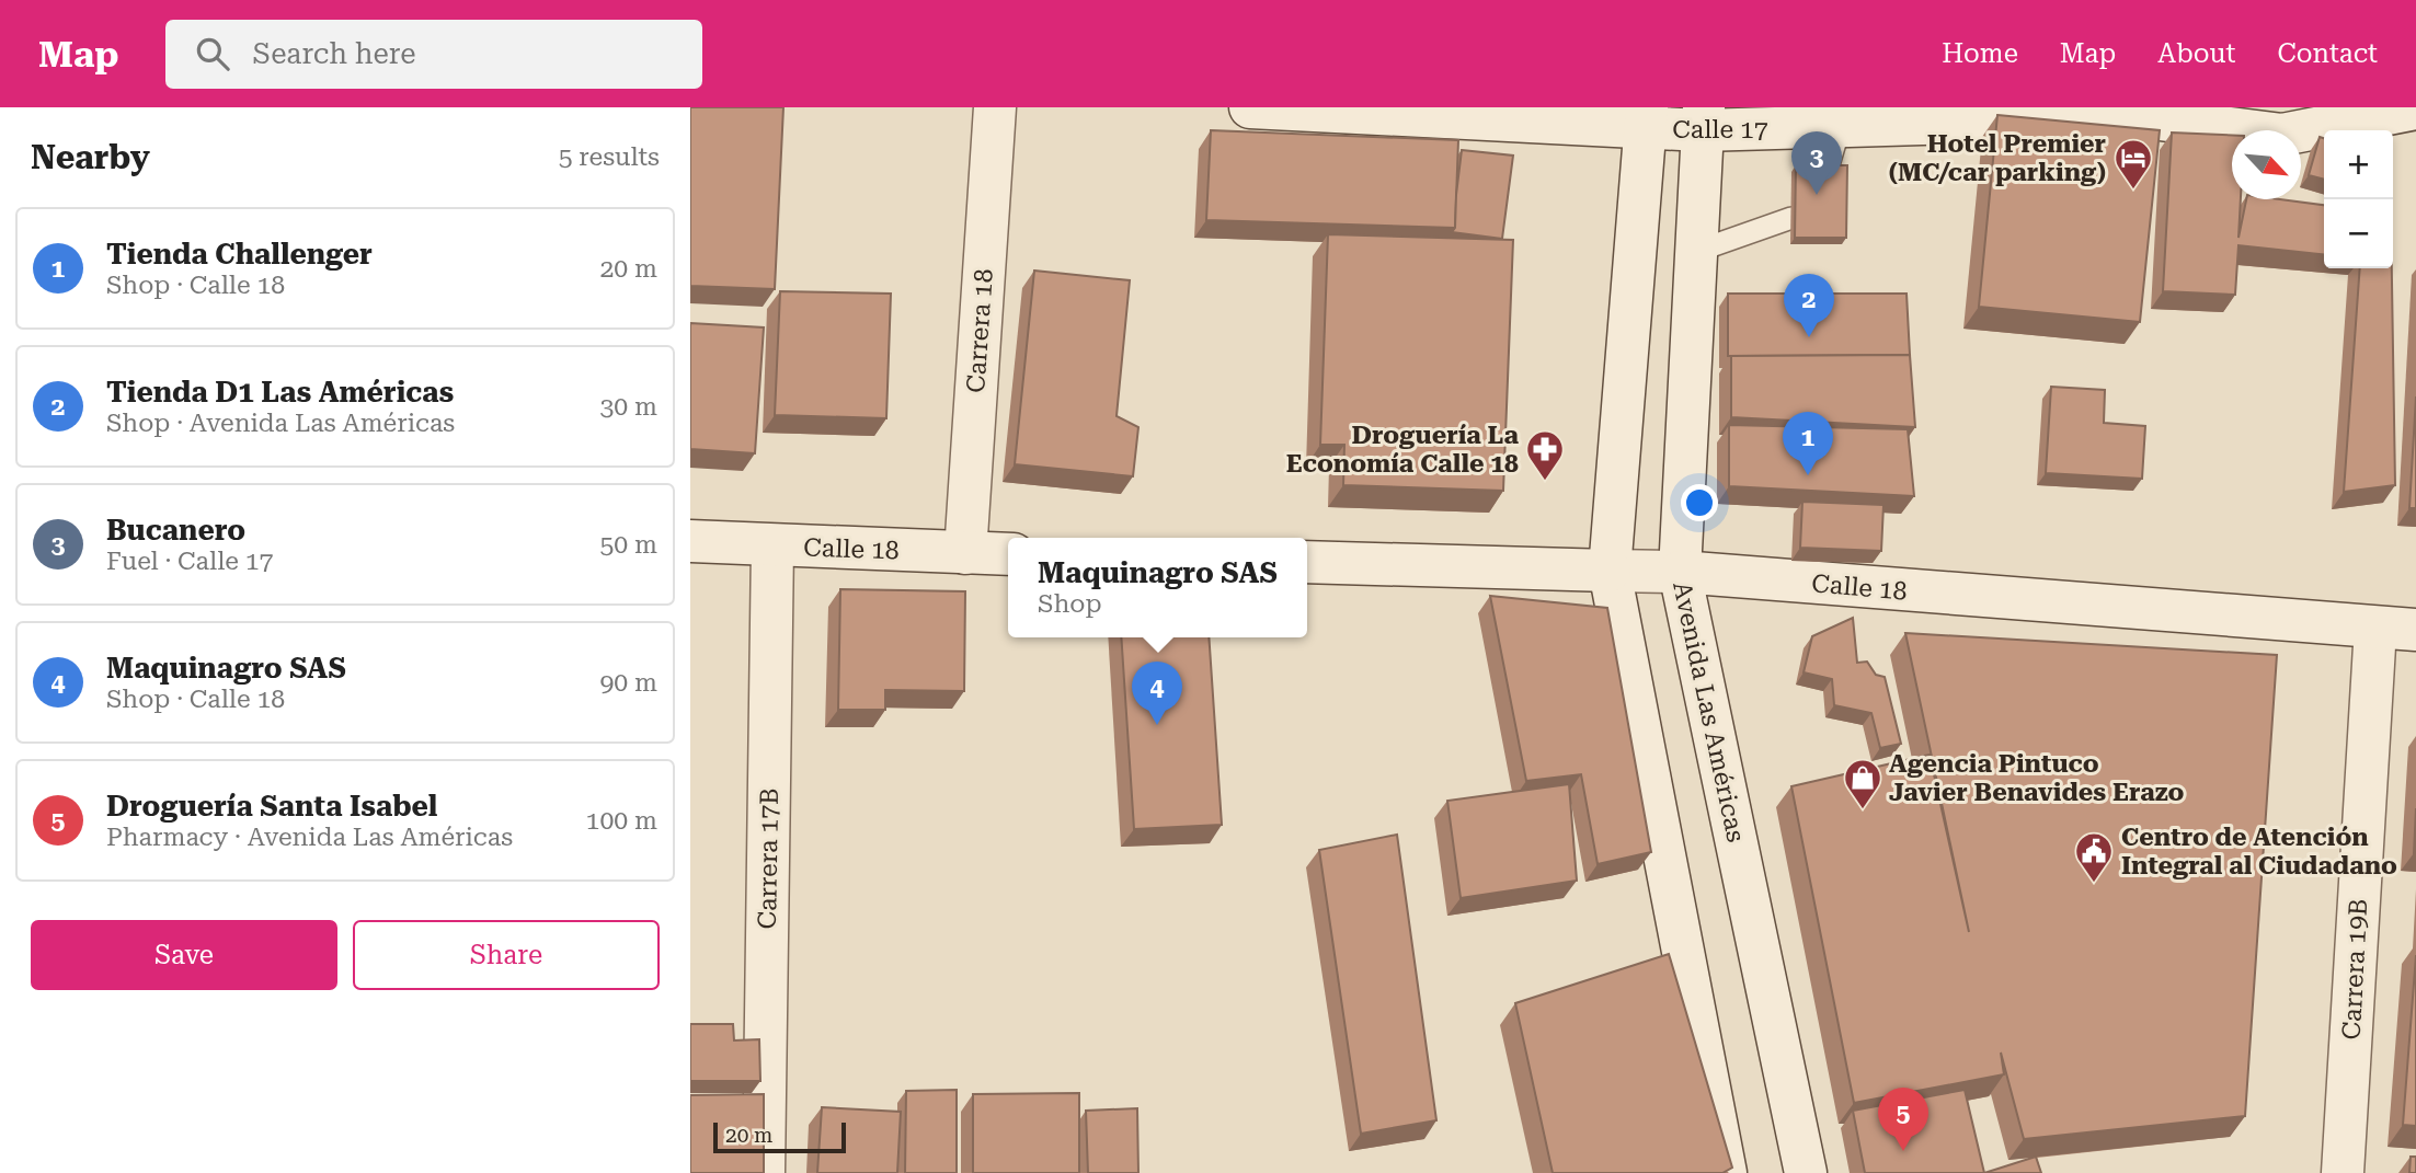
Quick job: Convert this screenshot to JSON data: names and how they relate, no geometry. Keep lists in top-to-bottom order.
{
  "streets": {
    "street": [
      "Calle 17",
      "Carrera 18",
      "Calle 18",
      "Avenida Las Américas",
      "Carrera 17B",
      "Carrera 19B"
    ]
  },
  "crossings": [
    ["Calle 17", "Avenida Las Américas"],
    ["Carrera 18", "Calle 18"],
    ["Calle 18", "Avenida Las Américas"],
    ["Calle 18", "Carrera 17B"],
    ["Calle 18", "Carrera 19B"]
  ],
  "places": {
    "hotel": ["Hotel Premier (MC/car parking)"],
    "pharmacy": ["Droguería La Economía Calle 18"],
    "shop": ["Agencia Pintuco Javier Benavides Erazo"],
    "public building": ["Centro de Atención Integral al Ciudadano"]
  },
  "scale_bar": "20 m",
  "north": "bottom right",
  "page": {
    "header": "Map",
    "search": "Search here",
    "nav": [
      "Home",
      "Map",
      "About",
      "Contact"
    ],
    "heading": ["Nearby", "5 results"],
    "map_buttons": ["+", "−"],
    "pins": [
      "3",
      "2",
      "1",
      "4",
      "5"
    ],
    "list": [
      {
        "mark": "1",
        "name": "Tienda Challenger",
        "note": "Shop · Calle 18",
        "value": "20 m"
      },
      {
        "mark": "2",
        "name": "Tienda D1 Las Américas",
        "note": "Shop · Avenida Las Américas",
        "value": "30 m"
      },
      {
        "mark": "3",
        "name": "Bucanero",
        "note": "Fuel · Calle 17",
        "value": "50 m"
      },
      {
        "mark": "4",
        "name": "Maquinagro SAS",
        "note": "Shop · Calle 18",
        "value": "90 m"
      },
      {
        "mark": "5",
        "name": "Droguería Santa Isabel",
        "note": "Pharmacy · Avenida Las Américas",
        "value": "100 m"
      }
    ],
    "popup": ["Maquinagro SAS", "Shop"],
    "buttons": ["Save", "Share"],
    "scale": "20 m"
  }
}
